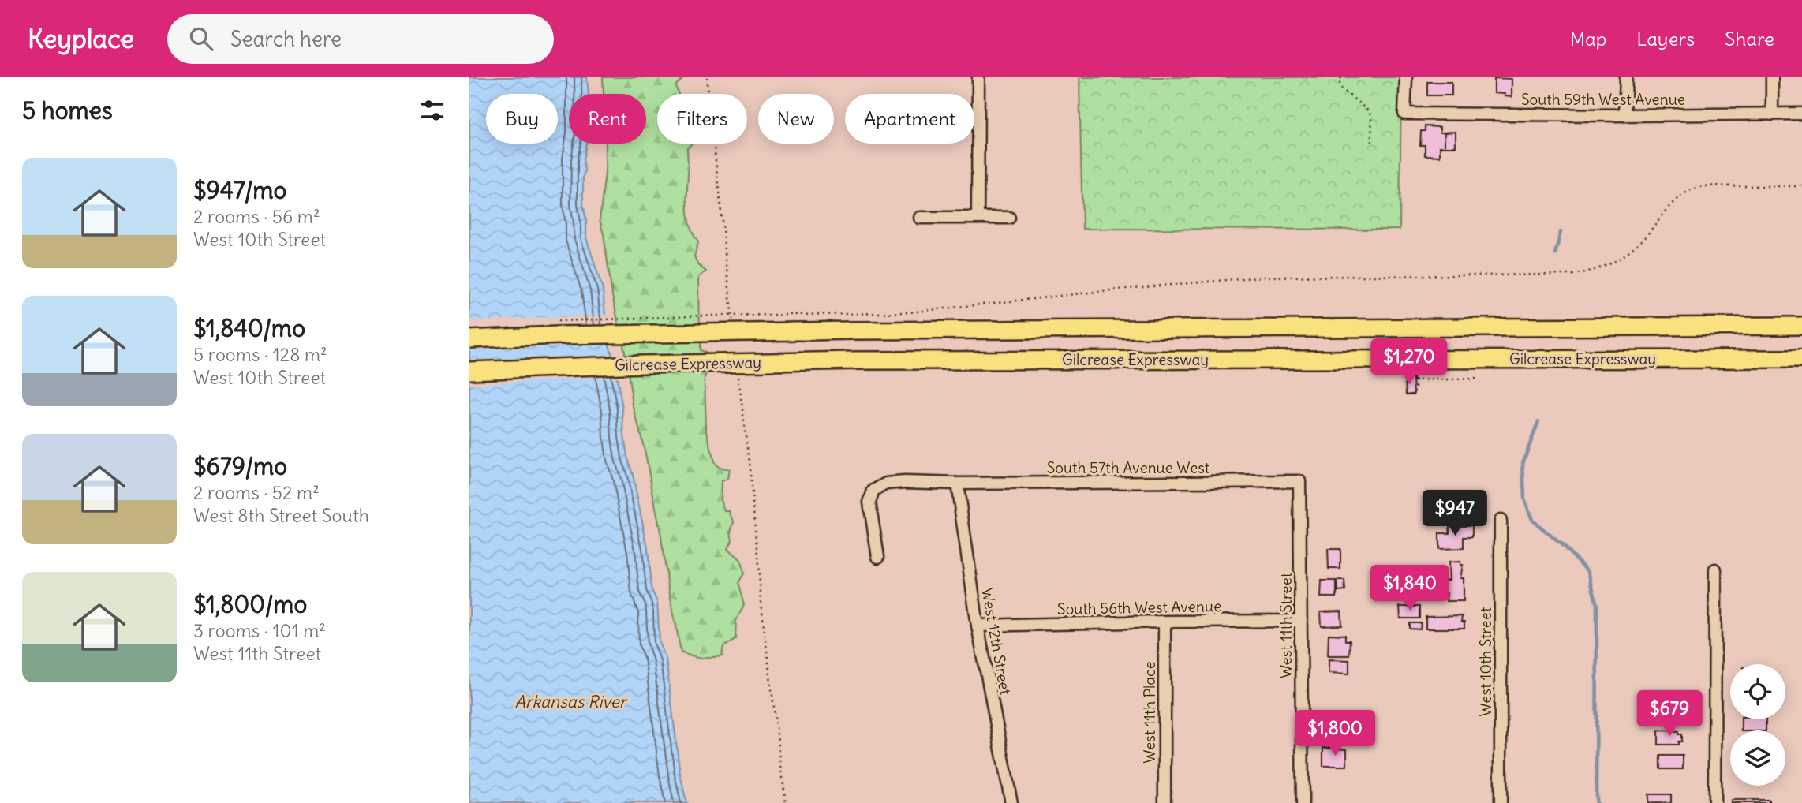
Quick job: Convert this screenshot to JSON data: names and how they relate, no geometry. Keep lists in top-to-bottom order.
{
  "streets": {
    "highway": ["Gilcrease Expressway"],
    "street": [
      "South 59th West Avenue",
      "South 57th Avenue West",
      "South 56th West Avenue",
      "West 11th Street",
      "West 12th Street",
      "West 10th Street",
      "West 11th Place"
    ]
  },
  "crossings": [
    ["South 57th Avenue West", "West 11th Street"],
    ["South 57th Avenue West", "West 12th Street"],
    ["South 56th West Avenue", "West 11th Street"],
    ["South 56th West Avenue", "West 12th Street"],
    ["South 56th West Avenue", "West 11th Place"]
  ],
  "water": ["Arkansas River"],
  "page": {
    "header": "Keyplace",
    "search": "Search here",
    "nav": ["Map", "Layers", "Share"],
    "heading": "5 homes",
    "chip": [
      "Buy",
      "Rent",
      "Filters",
      "New",
      "Apartment"
    ],
    "list": [
      {
        "name": "$947/mo",
        "note": "2 rooms · 56 m² · West 10th Street"
      },
      {
        "name": "$1,840/mo",
        "note": "5 rooms · 128 m² · West 10th Street"
      },
      {
        "name": "$679/mo",
        "note": "2 rooms · 52 m² · West 8th Street South"
      },
      {
        "name": "$1,800/mo",
        "note": "3 rooms · 101 m² · West 11th Street"
      }
    ],
    "price": [
      "$1,270",
      "$947",
      "$1,840",
      "$679",
      "$1,800"
    ]
  }
}
